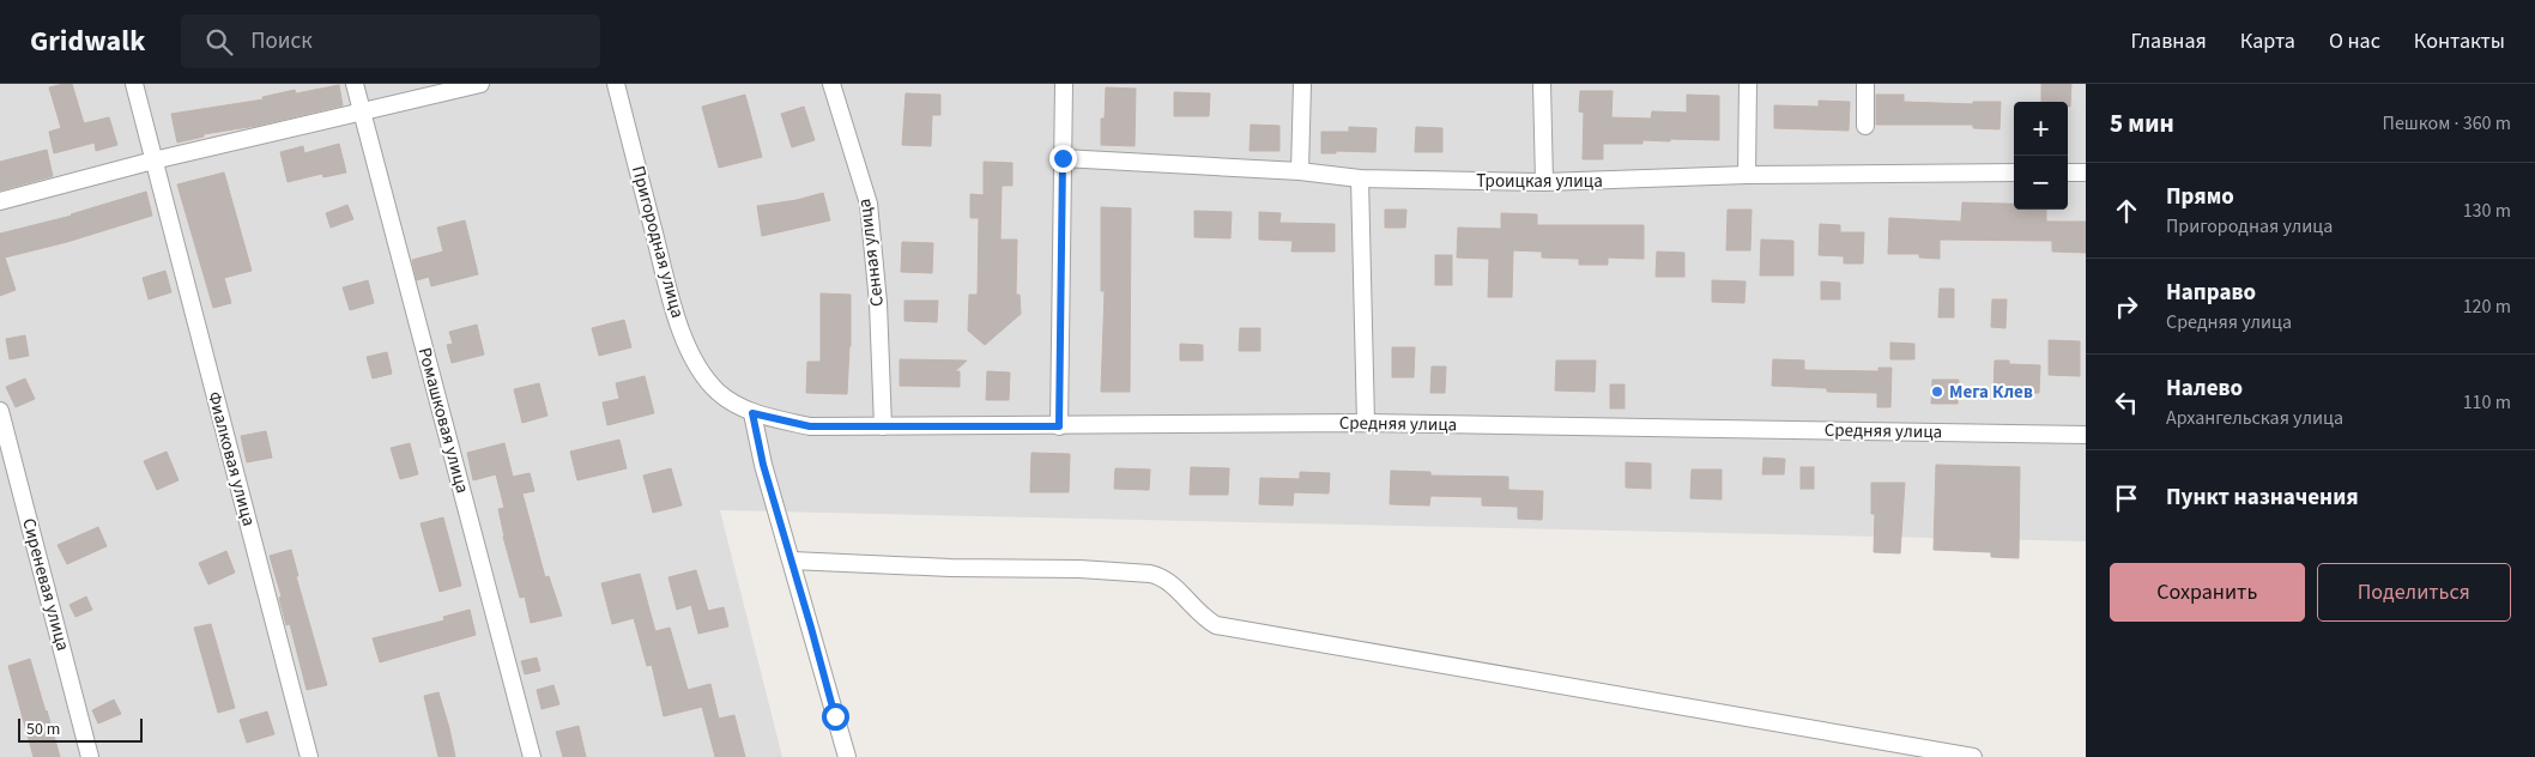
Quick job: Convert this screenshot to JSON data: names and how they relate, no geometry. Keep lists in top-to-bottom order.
{
  "streets": {
    "street": [
      "Троицкая улица",
      "Пригородная улица",
      "Сенная улица",
      "Ромашковая улица",
      "Средняя улица",
      "Фиалковая улица",
      "Сиреневая улица"
    ]
  },
  "crossings": [
    ["Пригородная улица", "Средняя улица"],
    ["Сенная улица", "Средняя улица"]
  ],
  "places": ["Мега Клев"],
  "scale_bar": "50 m",
  "page": {
    "header": "Gridwalk",
    "search": "Поиск",
    "nav": [
      "Главная",
      "Карта",
      "О нас",
      "Контакты"
    ],
    "heading": ["5 мин", "Пешком · 360 m"],
    "map_buttons": ["+", "−"],
    "list": [
      ["Прямо", "Пригородная улица", "130 m"],
      ["Направо", "Средняя улица", "120 m"],
      ["Налево", "Архангельская улица", "110 m"],
      "Пункт назначения"
    ],
    "buttons": ["Сохранить", "Поделиться"],
    "scale": "50 m"
  }
}
